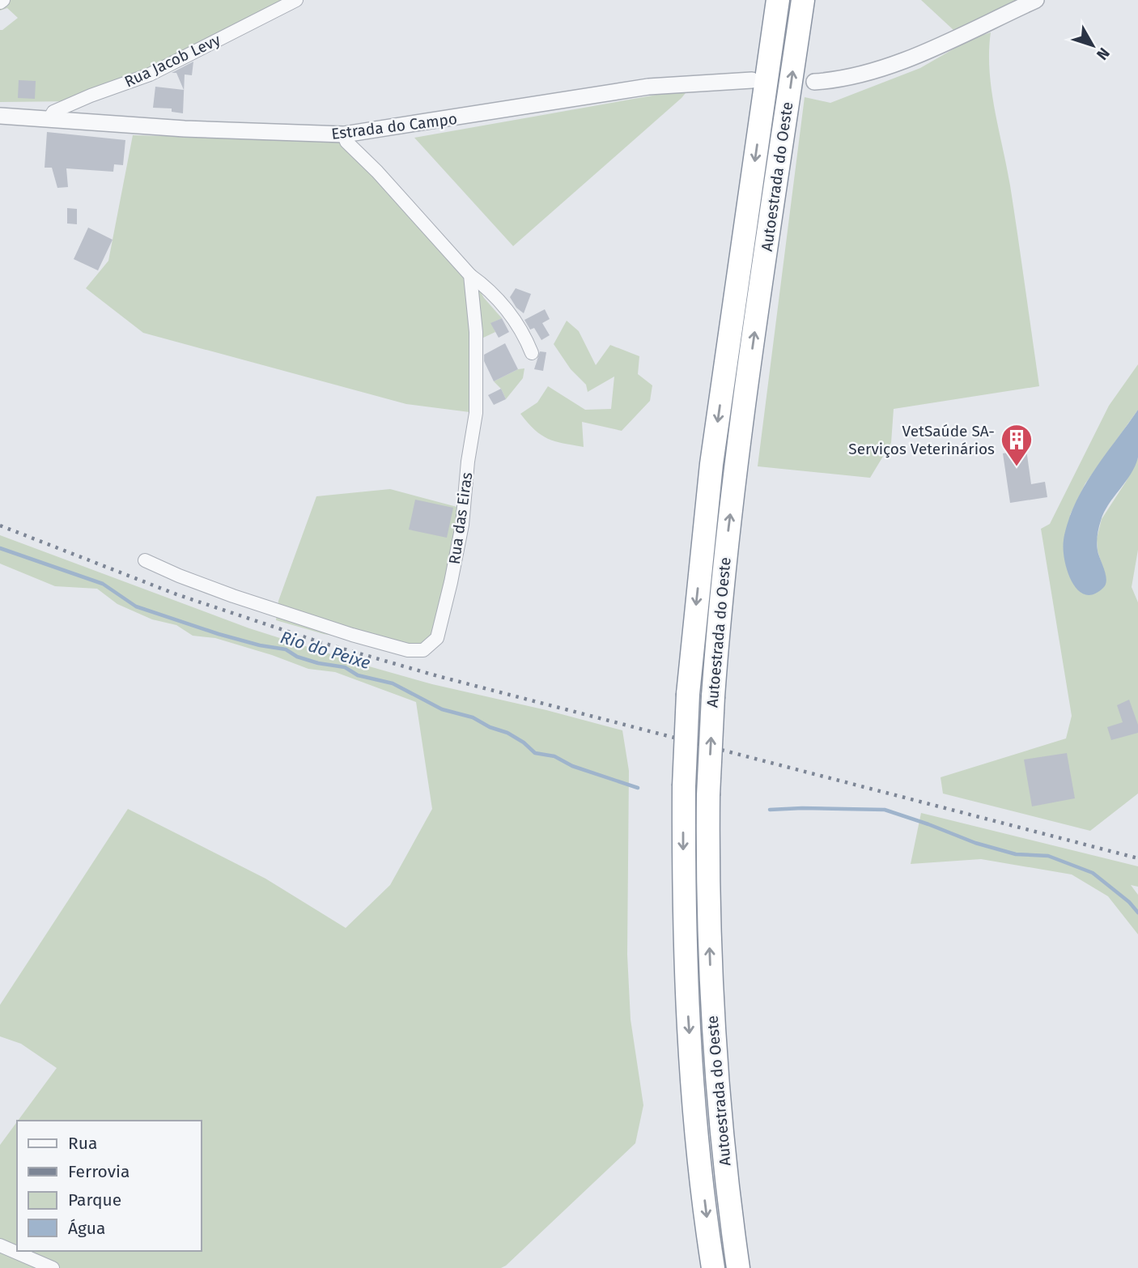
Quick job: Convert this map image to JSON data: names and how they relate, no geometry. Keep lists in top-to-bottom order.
{
  "streets": {
    "highway": ["Autoestrada do Oeste"],
    "street": ["Rua Jacob Levy", "Estrada do Campo", "Rua das Eiras"]
  },
  "crossings": [
    ["Rua Jacob Levy", "Estrada do Campo"]
  ],
  "water": ["Rio do Peixe"],
  "places": {
    "building": ["VetSaúde SA- Serviços Veterinários"]
  },
  "legend": [
    "Rua",
    "Ferrovia",
    "Parque",
    "Água"
  ],
  "north": "bottom right"
}
